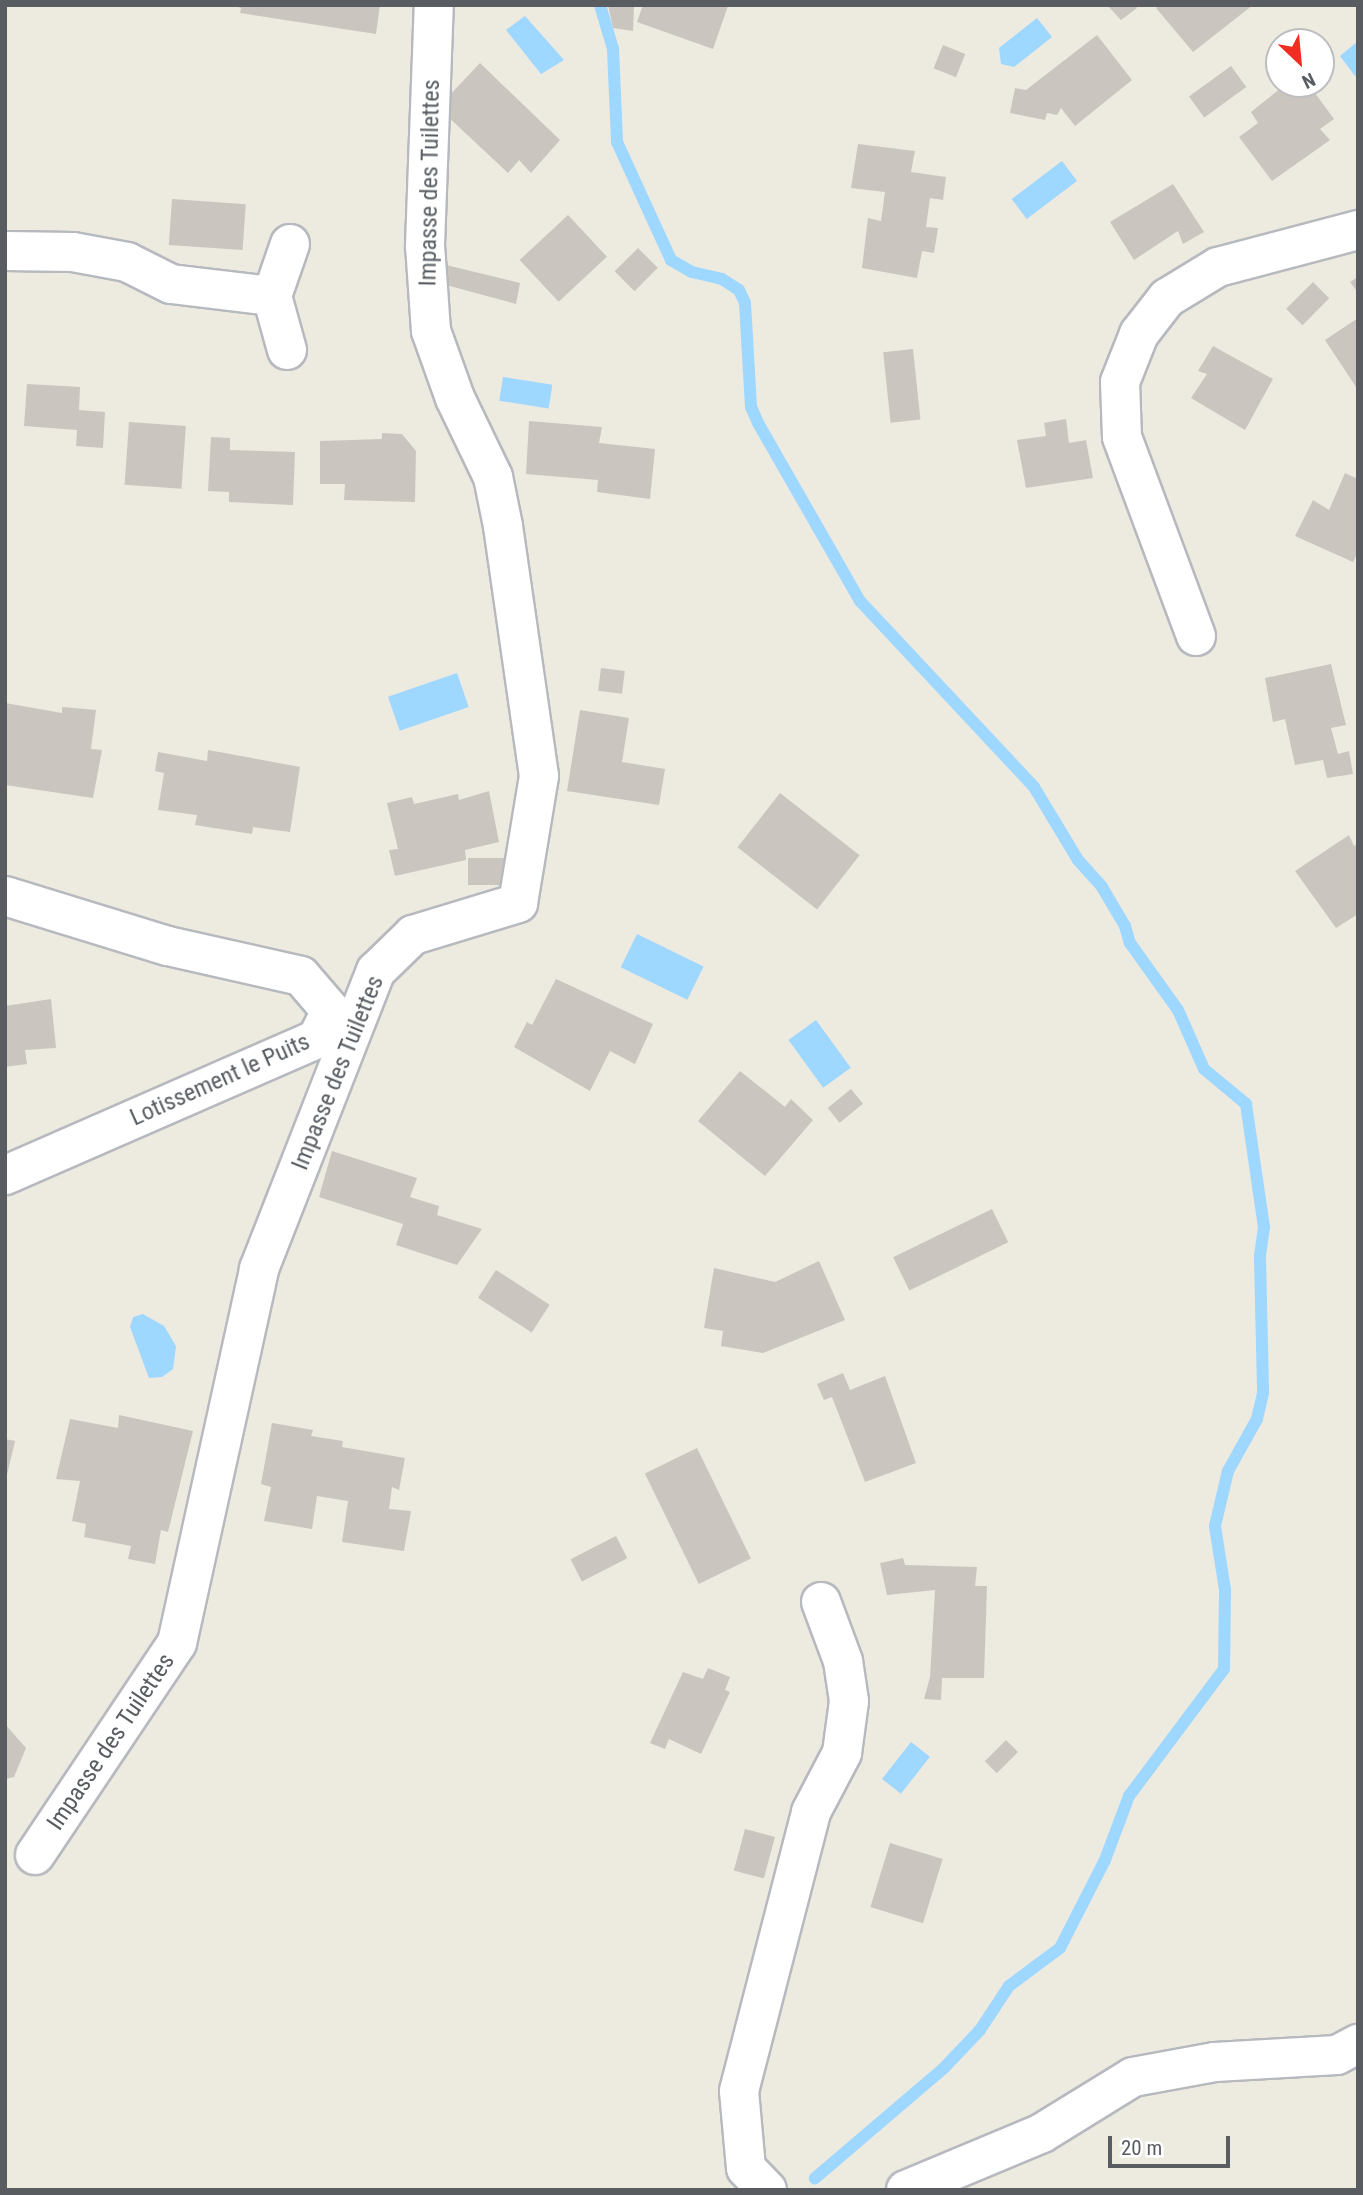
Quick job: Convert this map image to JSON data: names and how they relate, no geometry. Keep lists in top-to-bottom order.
{
  "streets": {
    "street": ["Impasse des Tuilettes", "Lotissement le Puits"]
  },
  "scale_bar": "20 m",
  "north": "bottom right"
}
